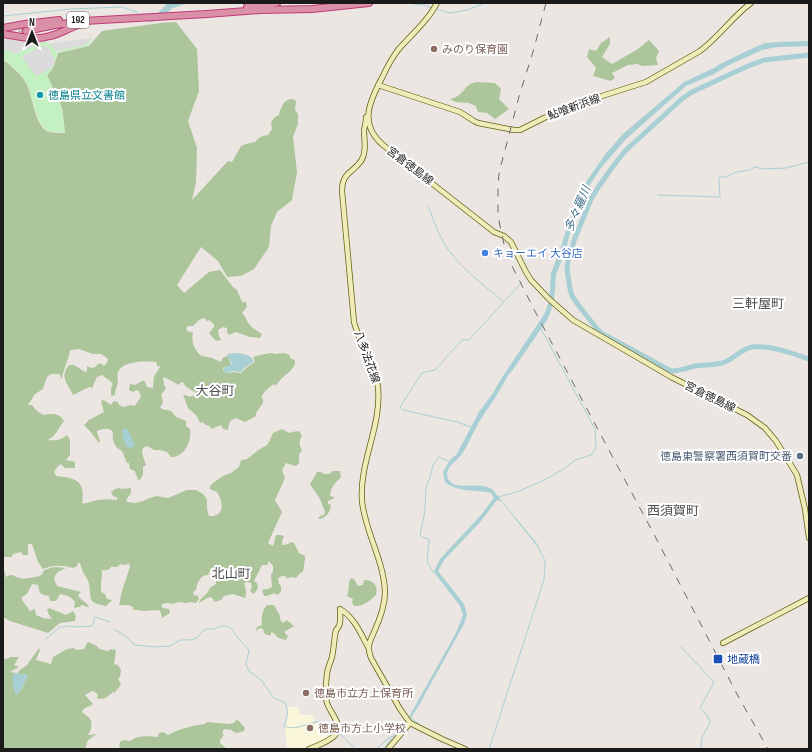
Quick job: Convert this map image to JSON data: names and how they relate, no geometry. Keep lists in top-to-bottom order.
{
  "streets": {
    "highway": ["192"],
    "main road": ["鮎喰新浜線", "宮倉徳島線", "八多法花線"]
  },
  "crossings": [
    ["宮倉徳島線", "八多法花線"]
  ],
  "districts": [
    "三軒屋町",
    "大谷町",
    "西須賀町",
    "北山町"
  ],
  "water": ["多々羅川"],
  "places": {
    "other": [
      "みのり保育園",
      "徳島県立文書館",
      "キョーエイ 大谷店",
      "徳島東警察署西須賀町交番",
      "徳島市立方上保育所",
      "徳島市方上小学校"
    ],
    "transit": ["地蔵橋"]
  },
  "north": "top"
}
